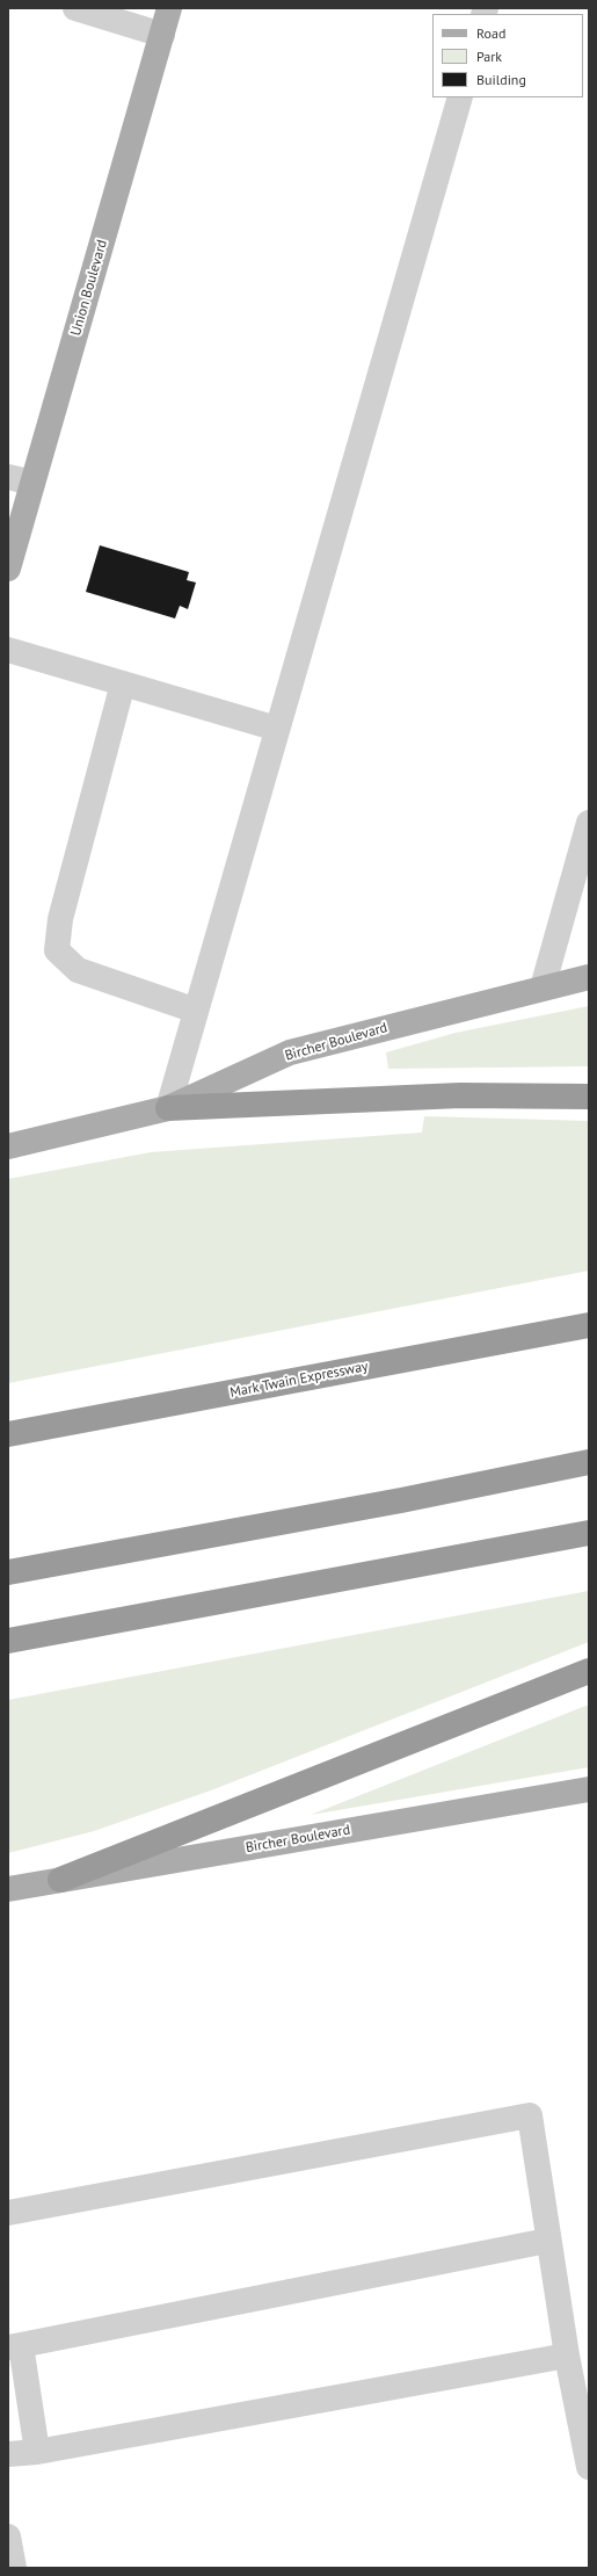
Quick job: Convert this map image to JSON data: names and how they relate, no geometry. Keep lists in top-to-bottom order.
{
  "streets": {
    "highway": ["Mark Twain Expressway"],
    "main road": ["Union Boulevard", "Bircher Boulevard"]
  },
  "legend": ["Road", "Park", "Building"]
}
